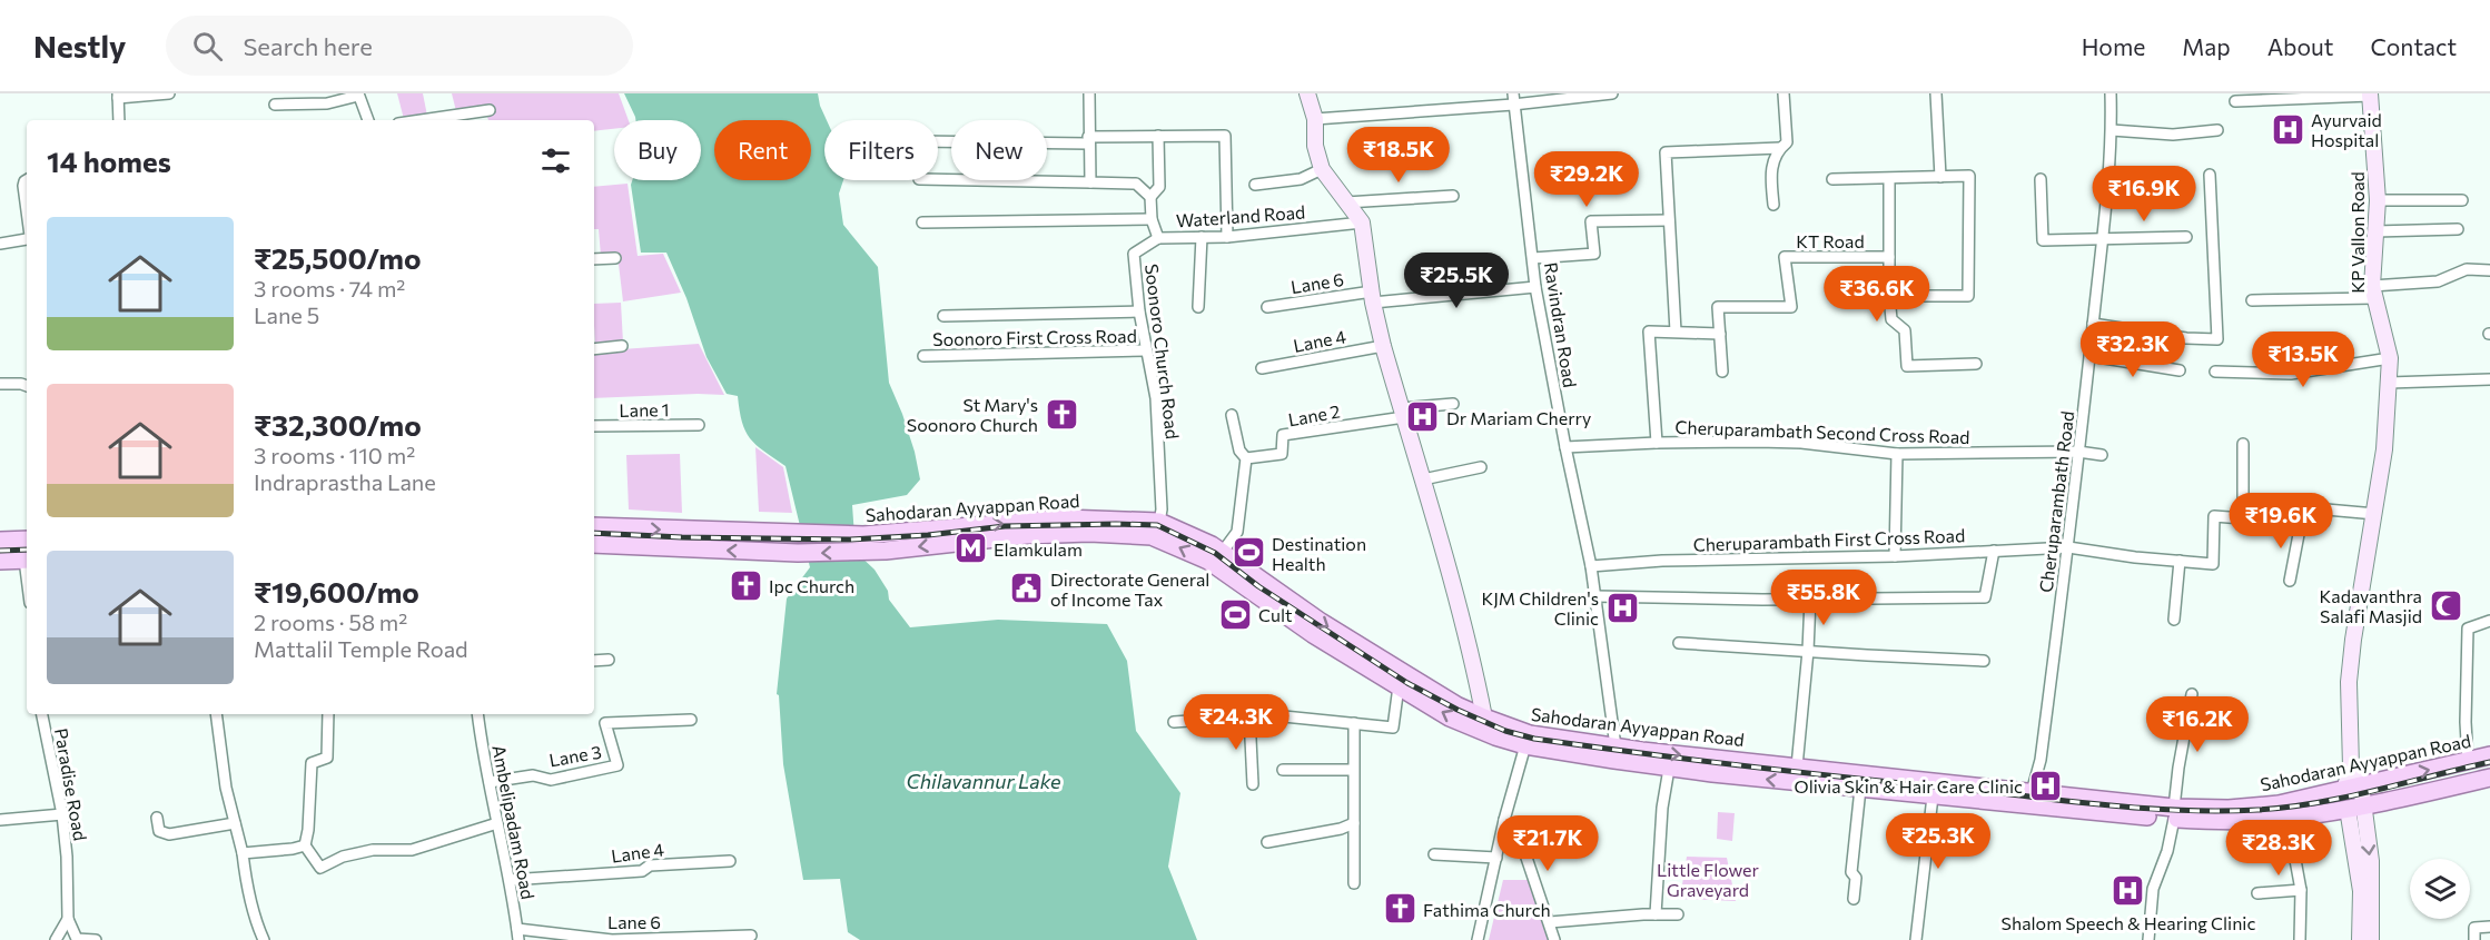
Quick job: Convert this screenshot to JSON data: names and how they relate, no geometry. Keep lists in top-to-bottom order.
{
  "streets": {
    "main road": ["Sahodaran Ayyappan Road"],
    "street": [
      "Waterland Road",
      "KP Vallon Road",
      "KT Road",
      "Lane 6",
      "Ravindran Road",
      "Soonoro First Cross Road",
      "Lane 4",
      "Soonoro Church Road",
      "Lane 1",
      "Lane 2",
      "Cheruparambath Second Cross Road",
      "Cheruparambath Road",
      "Cheruparambath First Cross Road",
      "Lane 3",
      "Paradise Road",
      "Ambelipadam Road"
    ]
  },
  "crossings": [
    ["Waterland Road", "Soonoro Church Road"],
    ["KP Vallon Road", "Sahodaran Ayyappan Road"],
    ["Lane 6", "Ravindran Road"],
    ["Lane 6", "Ambelipadam Road"],
    ["Ravindran Road", "Cheruparambath Second Cross Road"],
    ["Ravindran Road", "Sahodaran Ayyappan Road"],
    ["Ravindran Road", "Cheruparambath First Cross Road"],
    ["Soonoro First Cross Road", "Soonoro Church Road"],
    ["Lane 4", "Ambelipadam Road"],
    ["Soonoro Church Road", "Sahodaran Ayyappan Road"],
    ["Cheruparambath Second Cross Road", "Cheruparambath Road"],
    ["Cheruparambath Road", "Sahodaran Ayyappan Road"],
    ["Cheruparambath Road", "Cheruparambath First Cross Road"],
    ["Lane 3", "Ambelipadam Road"]
  ],
  "water": ["Chilavannur Lake"],
  "parks": ["Little Flower Graveyard"],
  "places": {
    "hospital": [
      "Ayurvaid Hospital",
      "Dr Mariam Cherry",
      "KJM Children's Clinic",
      "Olivia Skin & Hair Care Clinic",
      "Shalom Speech & Hearing Clinic"
    ],
    "church": ["St Mary's Soonoro Church", "Ipc Church", "Fathima Church"],
    "metro station": ["Elamkulam"],
    "sports": ["Destination Health", "Cult"],
    "public building": ["Directorate General of Income Tax"],
    "mosque": ["Kadavanthra Salafi Masjid"]
  },
  "page": {
    "header": "Nestly",
    "search": "Search here",
    "nav": [
      "Home",
      "Map",
      "About",
      "Contact"
    ],
    "chip": [
      "Buy",
      "Rent",
      "Filters",
      "New"
    ],
    "heading": "14 homes",
    "price": [
      "₹18.5K",
      "₹29.2K",
      "₹16.9K",
      "₹25.5K",
      "₹36.6K",
      "₹32.3K",
      "₹13.5K",
      "₹19.6K",
      "₹55.8K",
      "₹24.3K",
      "₹16.2K",
      "₹25.3K",
      "₹21.7K",
      "₹28.3K"
    ],
    "list": [
      {
        "name": "₹25,500/mo",
        "note": "3 rooms · 74 m² · Lane 5"
      },
      {
        "name": "₹32,300/mo",
        "note": "3 rooms · 110 m² · Indraprastha Lane"
      },
      {
        "name": "₹19,600/mo",
        "note": "2 rooms · 58 m² · Mattalil Temple Road"
      }
    ]
  }
}
